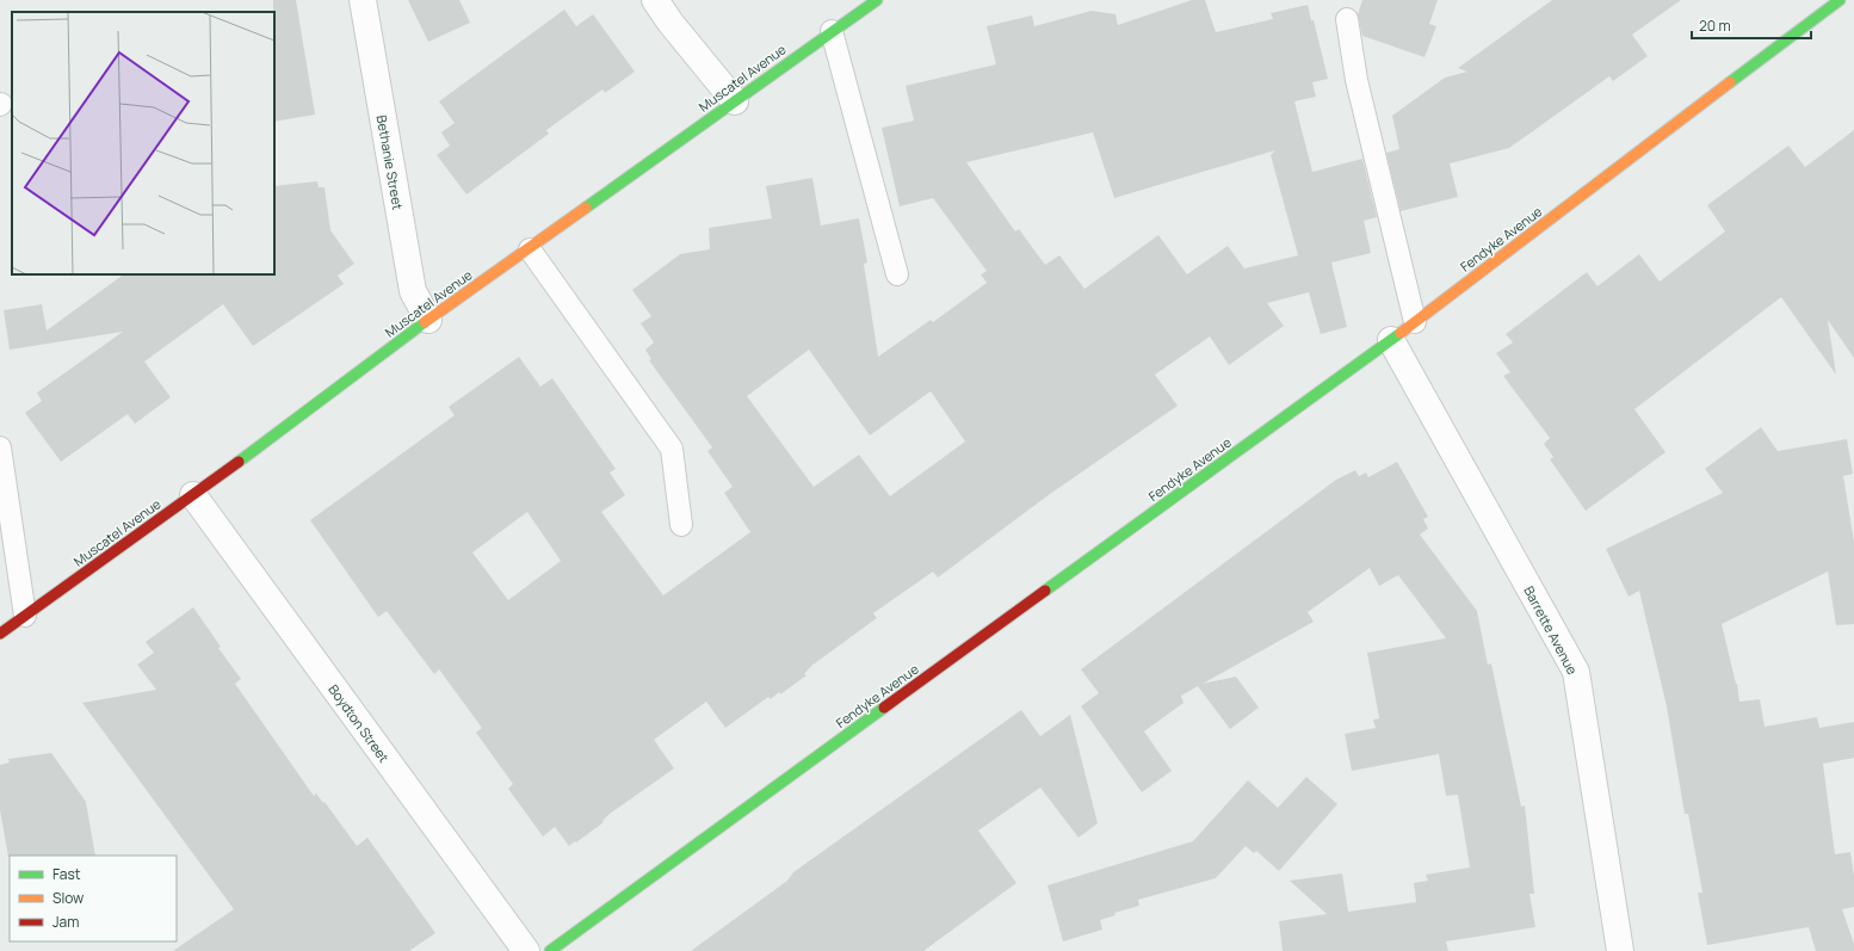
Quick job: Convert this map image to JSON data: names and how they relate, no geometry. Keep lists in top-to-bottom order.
{
  "streets": {
    "street": [
      "Muscatel Avenue",
      "Bethanie Street",
      "Fendyke Avenue",
      "Barrette Avenue",
      "Boydton Street"
    ]
  },
  "crossings": [
    ["Muscatel Avenue", "Bethanie Street"],
    ["Muscatel Avenue", "Boydton Street"],
    ["Fendyke Avenue", "Barrette Avenue"]
  ],
  "legend": ["Fast", "Slow", "Jam"],
  "scale_bar": "20 m"
}
